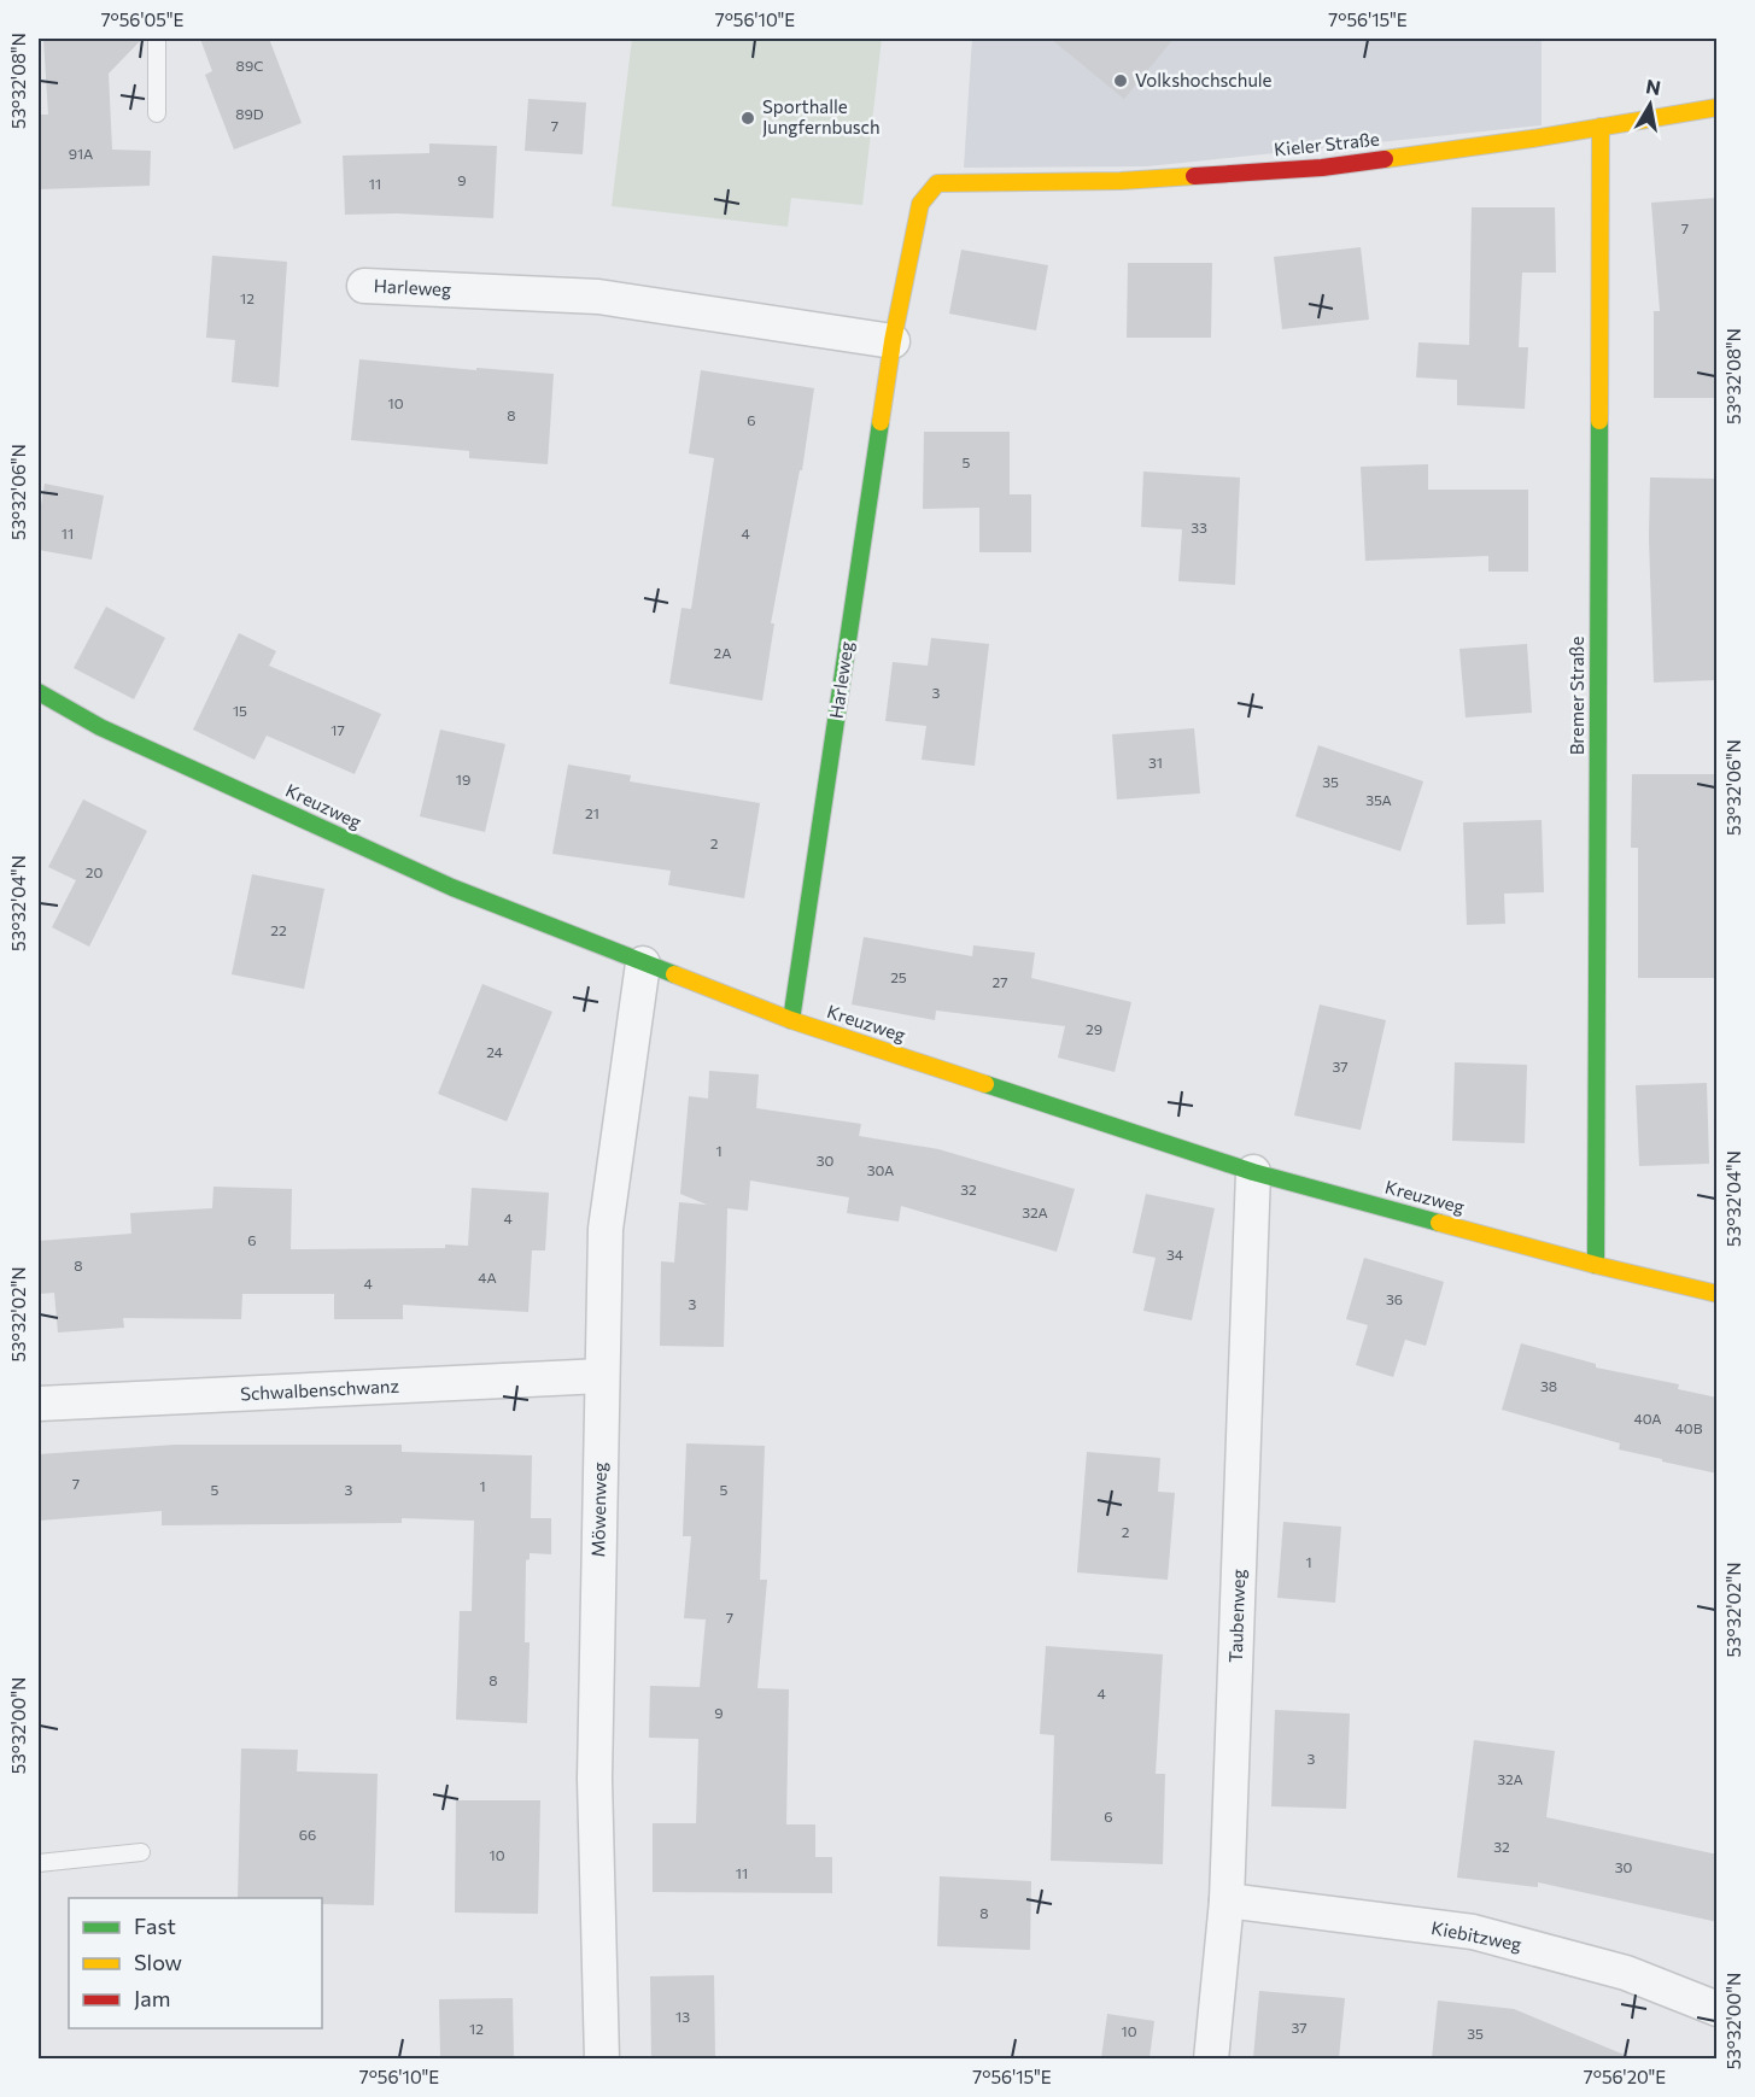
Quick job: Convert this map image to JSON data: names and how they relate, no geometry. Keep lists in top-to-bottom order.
{
  "streets": {
    "street": [
      "Kieler Straße",
      "Harleweg",
      "Bremer Straße",
      "Kreuzweg",
      "Schwalbenschwanz",
      "Möwenweg",
      "Taubenweg",
      "Kiebitzweg"
    ]
  },
  "crossings": [
    ["Kieler Straße", "Harleweg"],
    ["Kieler Straße", "Bremer Straße"],
    ["Harleweg", "Kreuzweg"],
    ["Bremer Straße", "Kreuzweg"],
    ["Kreuzweg", "Möwenweg"],
    ["Kreuzweg", "Taubenweg"],
    ["Schwalbenschwanz", "Möwenweg"],
    ["Taubenweg", "Kiebitzweg"]
  ],
  "places": ["Volkshochschule", "Sporthalle Jungfernbusch"],
  "house_numbers": [
    "89C",
    "89D",
    "7",
    "91A",
    "9",
    "11",
    "7",
    "12",
    "10",
    "8",
    "6",
    "5",
    "33",
    "11",
    "4",
    "2A",
    "3",
    "15",
    "17",
    "31",
    "19",
    "35",
    "35A",
    "21",
    "2",
    "20",
    "22",
    "25",
    "27",
    "29",
    "24",
    "37",
    "1",
    "30",
    "30A",
    "32",
    "32A",
    "4",
    "6",
    "34",
    "8",
    "4A",
    "4",
    "36",
    "3",
    "38",
    "40A",
    "40B",
    "7",
    "1",
    "5",
    "3",
    "5",
    "2",
    "1",
    "7",
    "8",
    "4",
    "9",
    "3",
    "32A",
    "6",
    "66",
    "32",
    "10",
    "30",
    "11",
    "8",
    "13",
    "37",
    "12",
    "10",
    "35"
  ],
  "legend": ["Fast", "Slow", "Jam"],
  "north": "top",
  "coordinates": [
    "7°56'05\"E",
    "7°56'10\"E",
    "7°56'15\"E",
    "53°32'08\"N",
    "53°32'06\"N",
    "53°32'04\"N",
    "53°32'02\"N",
    "53°32'00\"N",
    "7°56'20\"E"
  ]
}
